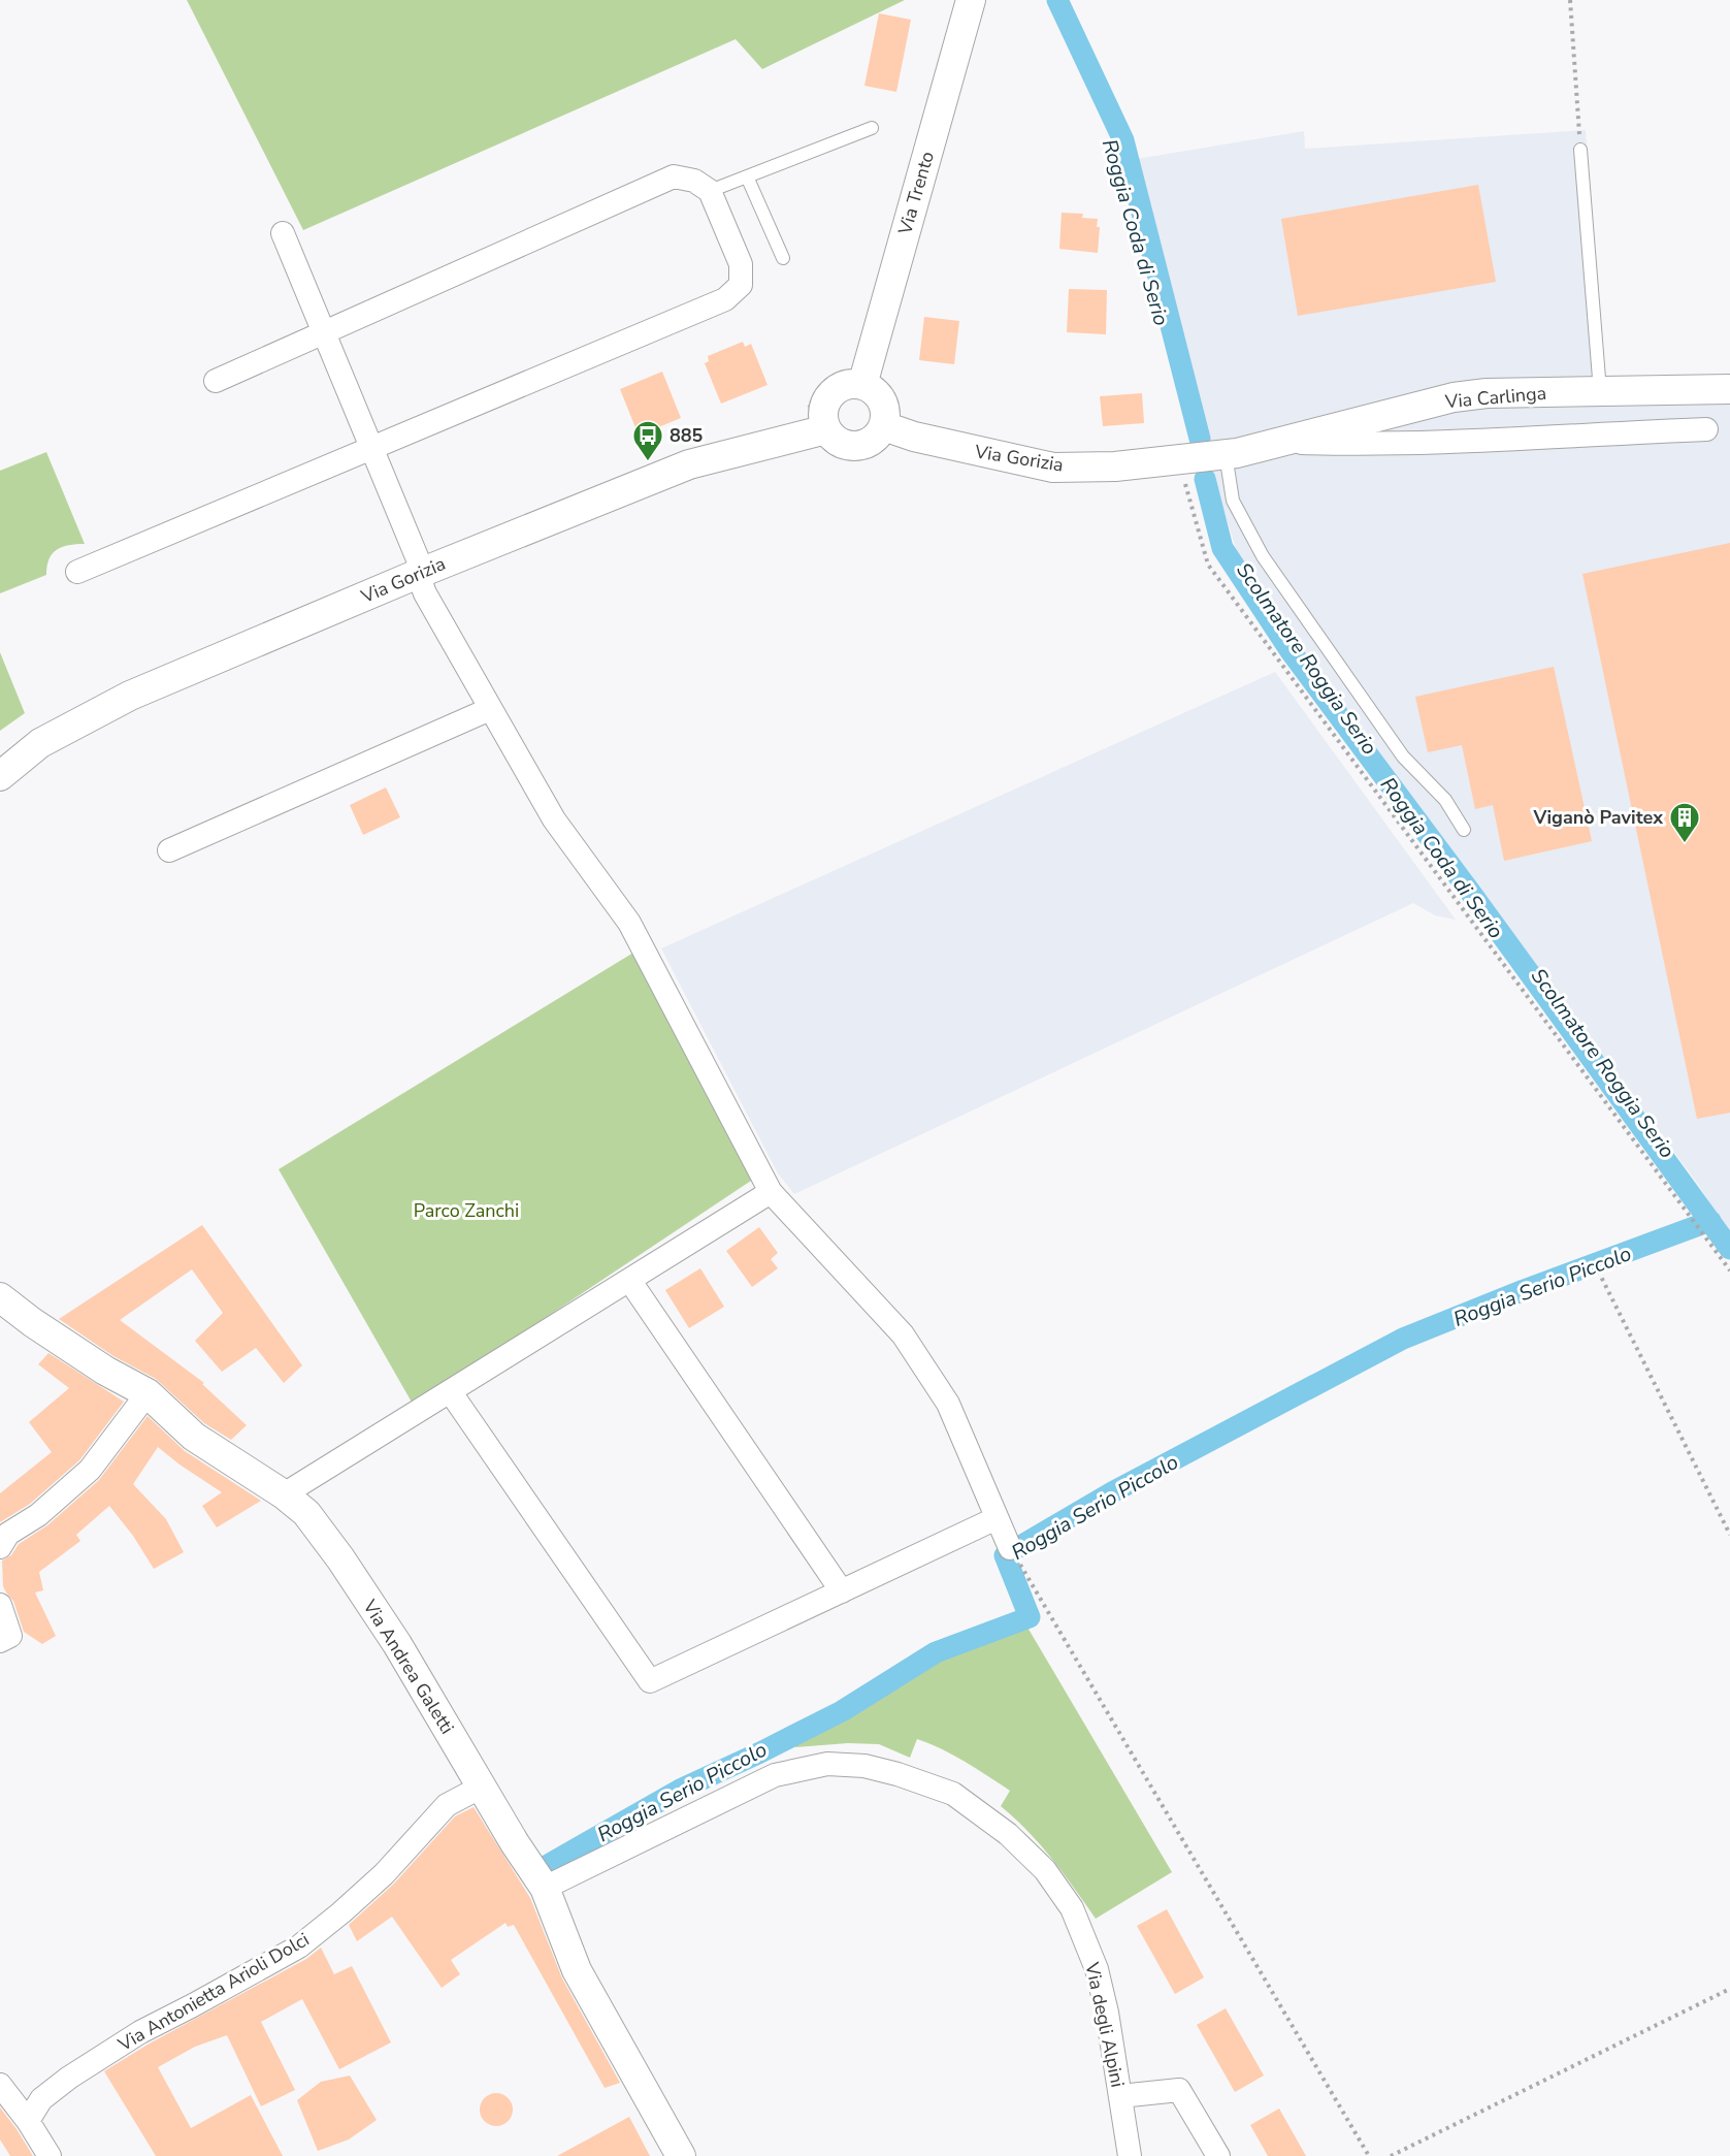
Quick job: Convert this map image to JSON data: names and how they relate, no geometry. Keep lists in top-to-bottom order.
{
  "streets": {
    "street": [
      "Via Trento",
      "Via Carlinga",
      "Via Gorizia",
      "Via Andrea Galetti",
      "Via Antonietta Arioli Dolci",
      "Via degli Alpini"
    ]
  },
  "crossings": [
    ["Via Trento", "Via Gorizia"],
    ["Via Carlinga", "Via Gorizia"],
    ["Via Andrea Galetti", "Via Antonietta Arioli Dolci"],
    ["Via Andrea Galetti", "Via degli Alpini"]
  ],
  "water": ["Roggia Coda di Serio", "Scolmatore Roggia Serio", "Roggia Serio Piccolo"],
  "parks": ["Parco Zanchi"],
  "places": {
    "bus stop": ["885"],
    "building": ["Viganò Pavitex"]
  }
}
